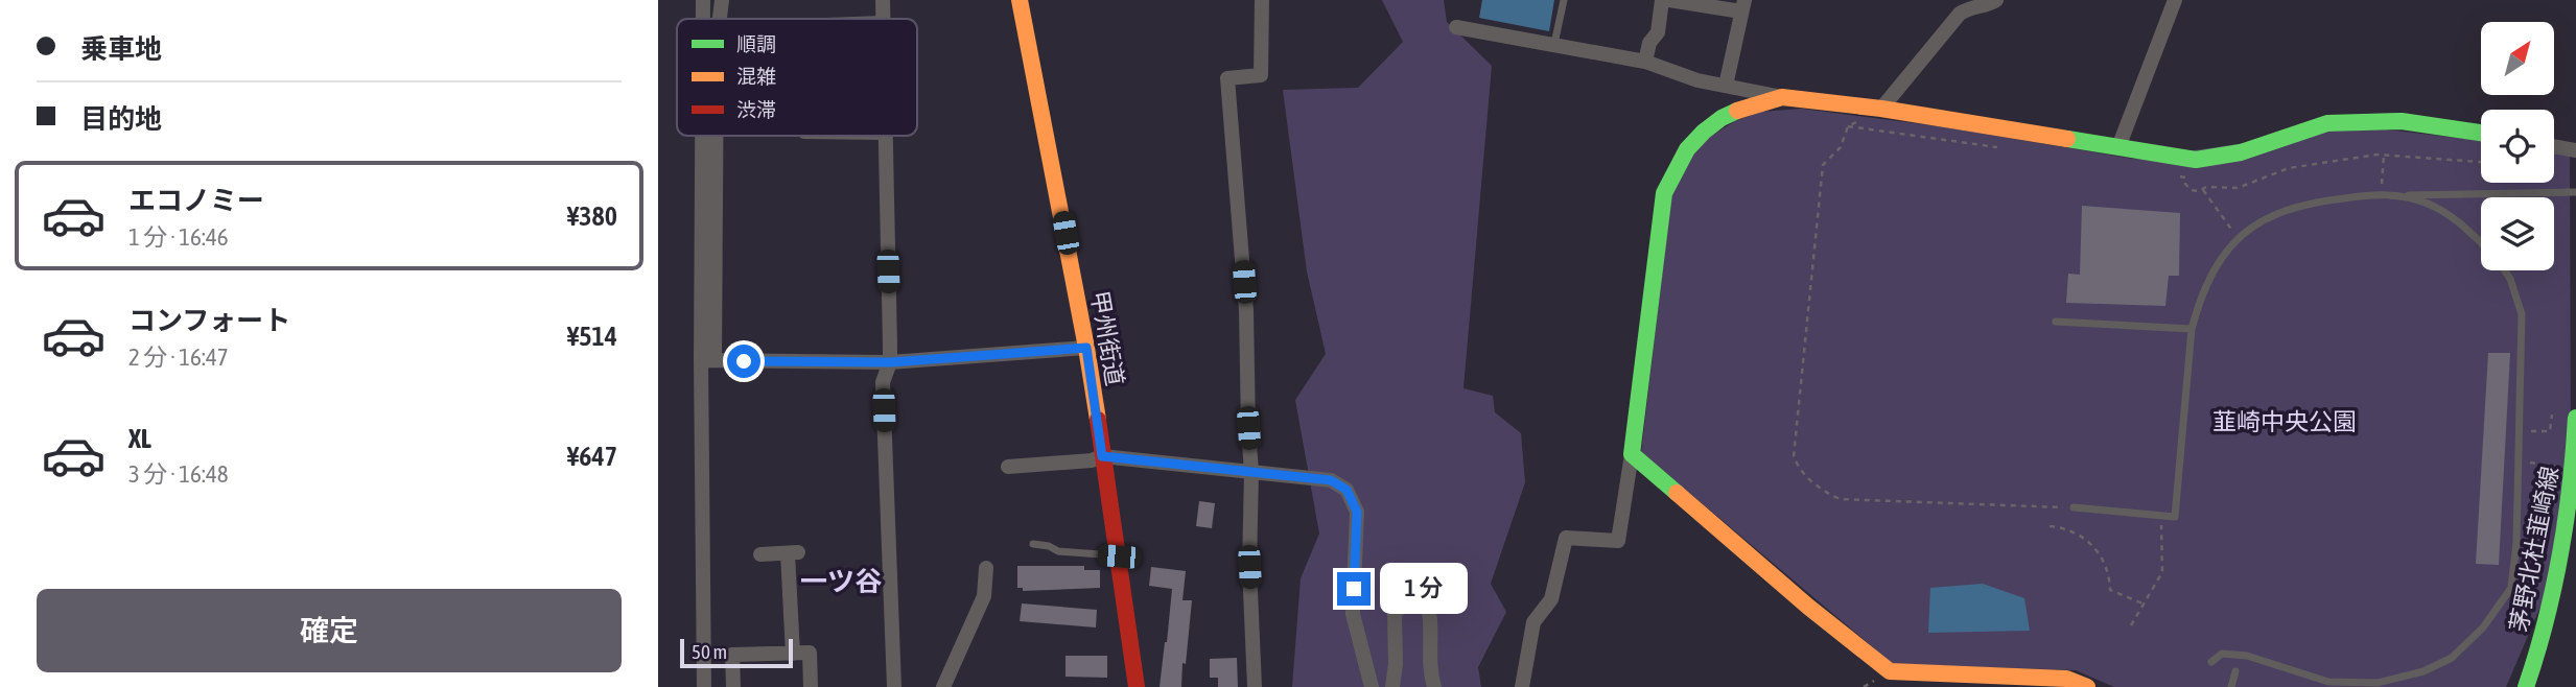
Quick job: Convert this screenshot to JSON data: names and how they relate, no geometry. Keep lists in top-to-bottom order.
{
  "streets": {
    "main road": ["甲州街道", "茅野北杜韮崎線"]
  },
  "districts": ["一ツ谷"],
  "parks": ["韮崎中央公園"],
  "legend": ["順調", "混雑", "渋滞"],
  "scale_bar": "50 m",
  "north": "top right",
  "page": {
    "banner": ["乗車地", "目的地"],
    "list": [
      {
        "name": "エコノミー",
        "note": "1 分 · 16:46",
        "value": "¥380"
      },
      {
        "name": "コンフォート",
        "note": "2 分 · 16:47",
        "value": "¥514"
      },
      {
        "name": "XL",
        "note": "3 分 · 16:48",
        "value": "¥647"
      }
    ],
    "bubble": "1 分",
    "buttons": "確定",
    "scale": "50 m"
  }
}
